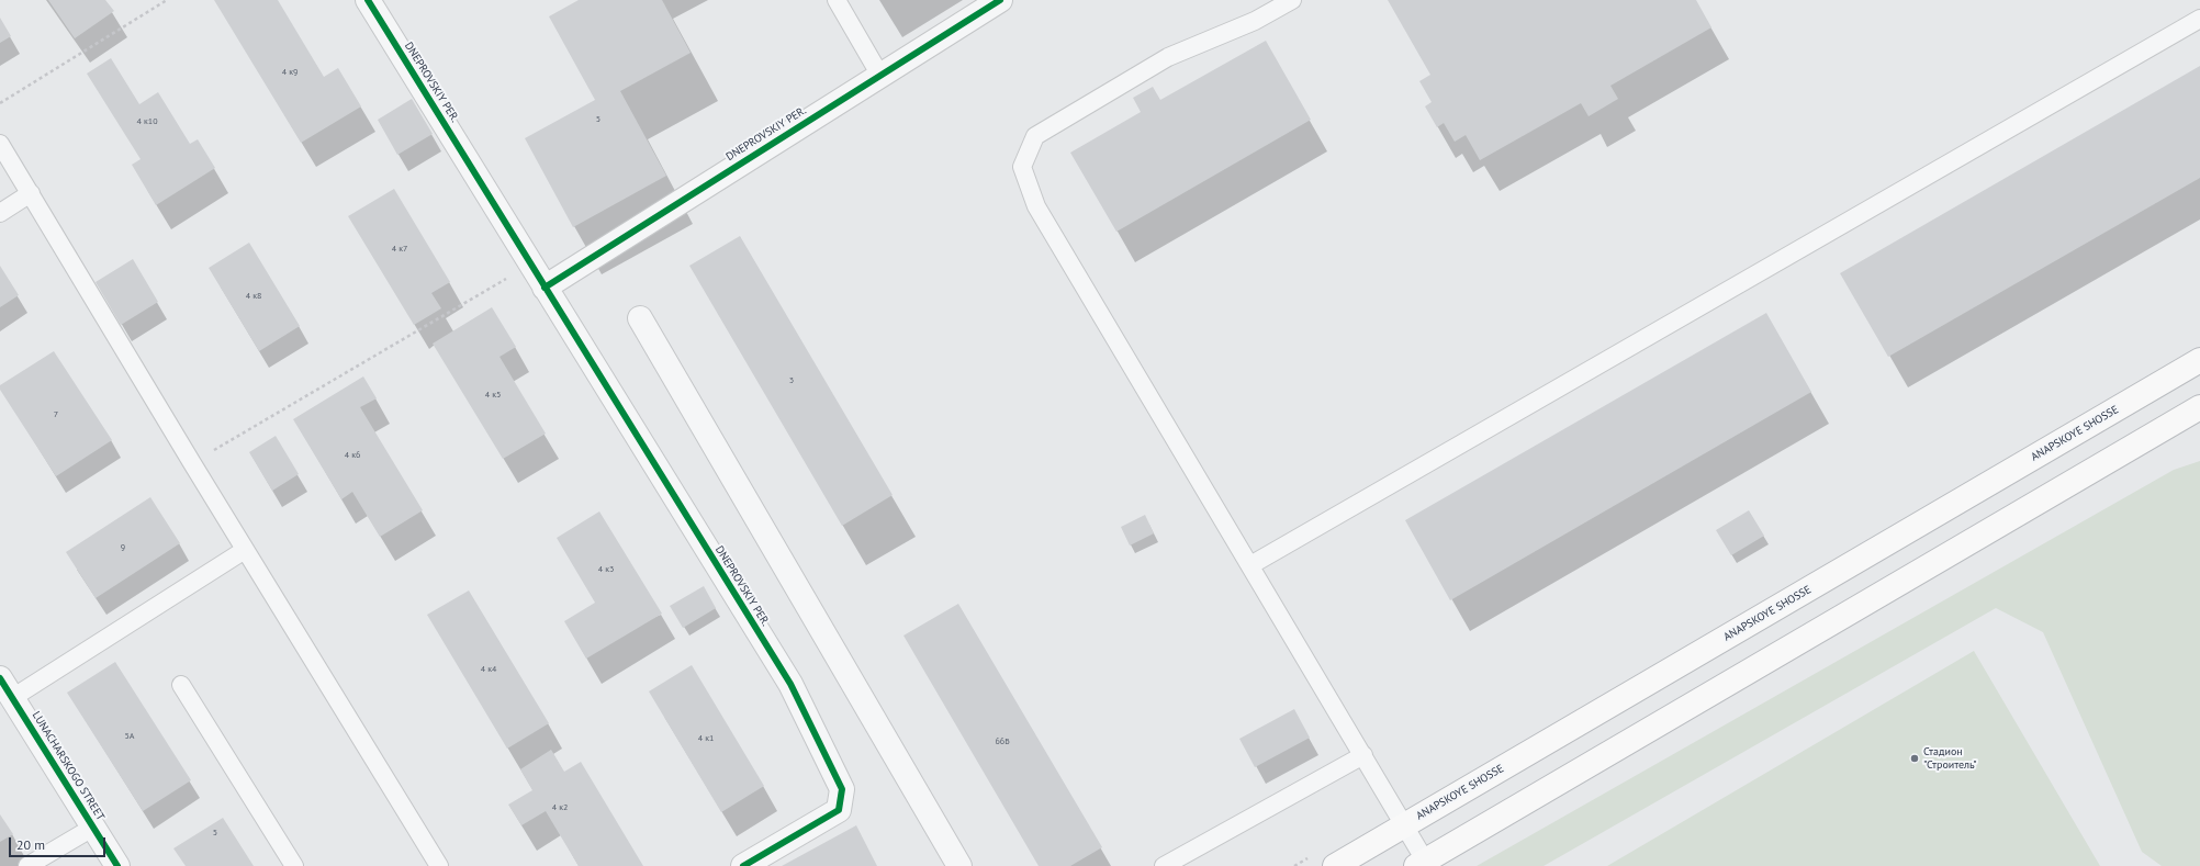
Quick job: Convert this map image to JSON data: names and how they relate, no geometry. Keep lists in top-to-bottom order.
{
  "streets": {
    "highway": ["ANAPSKOYE SHOSSE"],
    "street": ["DNEPROVSKIY PER.", "LUNACHARSKOGO STREET"]
  },
  "places": ["Стадион \"Строитель\""],
  "house_numbers": [
    "4 к9",
    "5",
    "4 к10",
    "4 к7",
    "4 к8",
    "3",
    "4 к5",
    "7",
    "4 к6",
    "9",
    "4 к3",
    "4 к4",
    "5А",
    "4 к1",
    "66Б",
    "4 к2",
    "5"
  ],
  "scale_bar": "20 m"
}
